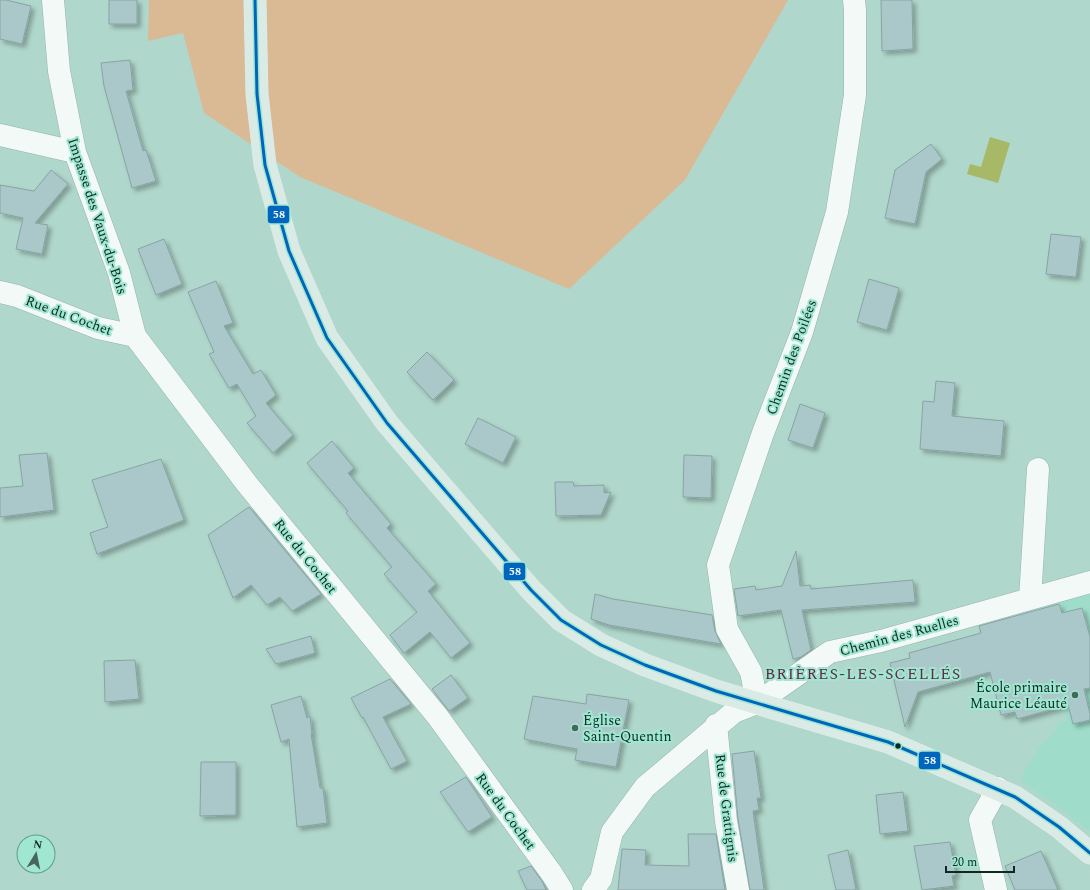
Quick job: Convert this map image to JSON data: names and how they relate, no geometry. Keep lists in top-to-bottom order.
{
  "streets": {
    "street": [
      "Impasse des Vaux-du-Bois",
      "Rue du Cochet",
      "Chemin des Poilées",
      "Chemin des Ruelles",
      "Rue de Grattignis"
    ]
  },
  "crossings": [
    ["Impasse des Vaux-du-Bois", "Rue du Cochet"],
    ["Chemin des Poilées", "Chemin des Ruelles"],
    ["Chemin des Ruelles", "Rue de Grattignis"]
  ],
  "districts": ["BRIÈRES-LES-SCELLÉS"],
  "places": ["École primaire Maurice Léauté", "Église Saint-Quentin"],
  "lines": ["transit line 58"],
  "scale_bar": "20 m",
  "north": "top"
}
